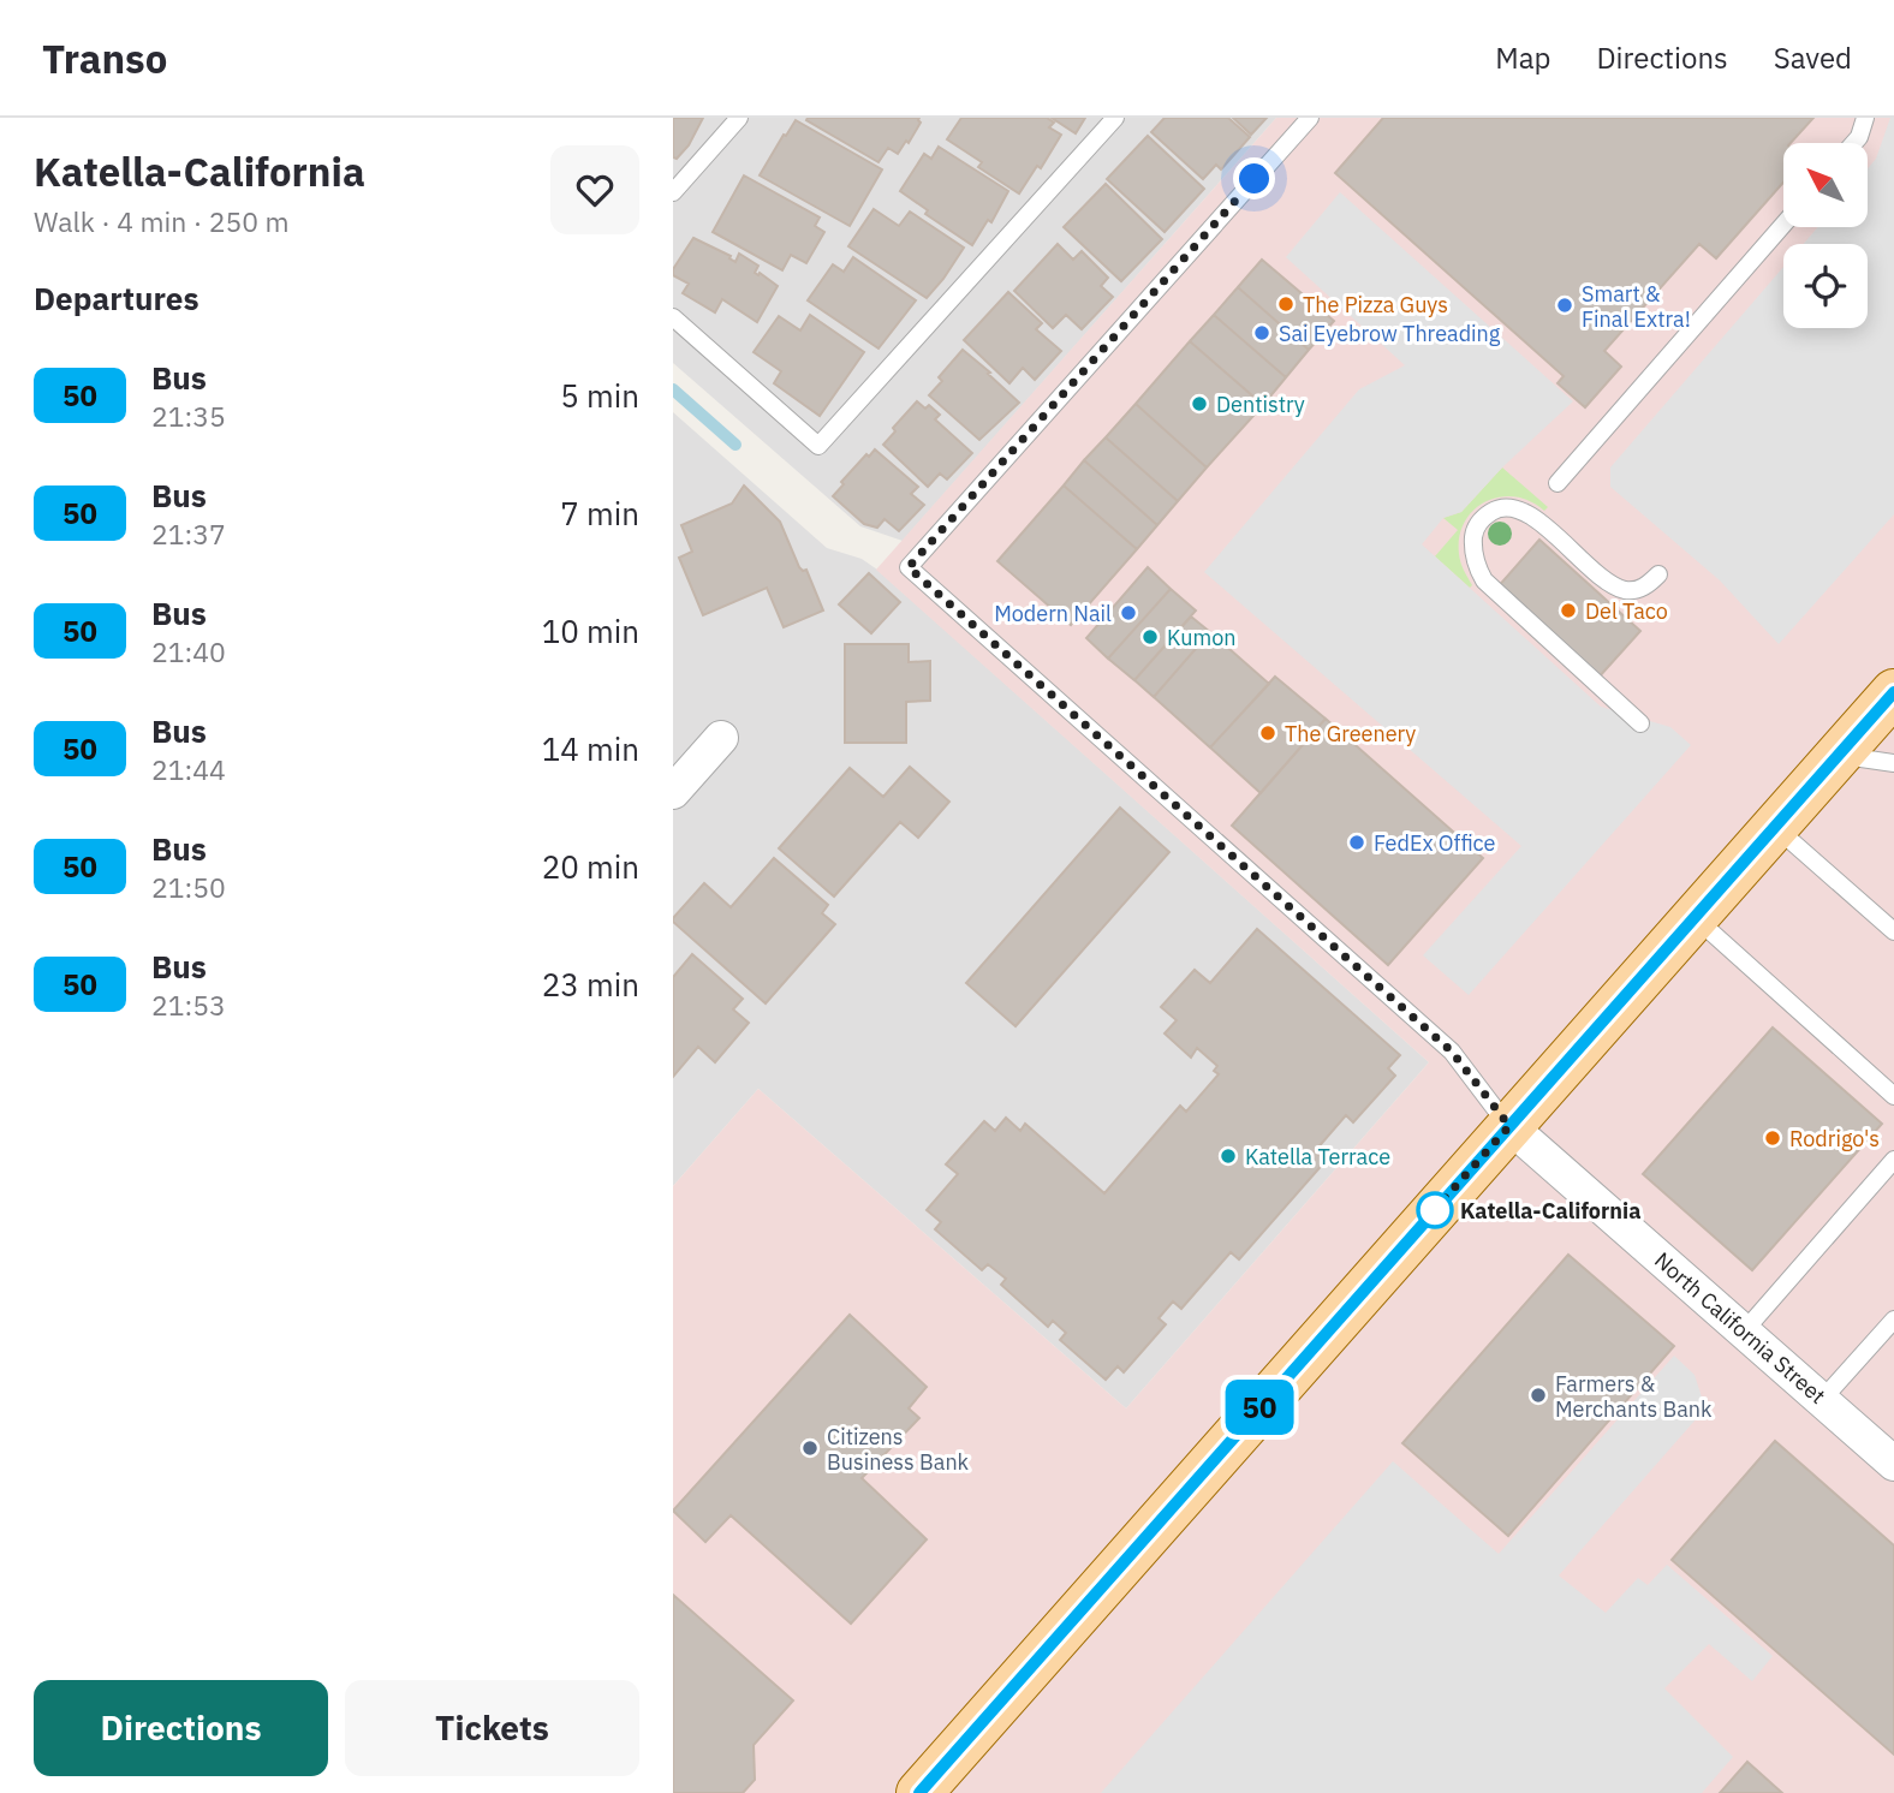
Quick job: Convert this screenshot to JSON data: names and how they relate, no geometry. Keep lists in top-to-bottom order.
{
  "streets": {
    "street": ["North California Street"]
  },
  "places": [
    "The Pizza Guys",
    "Smart & Final Extra!",
    "Sai Eyebrow Threading",
    "Dentistry",
    "Del Taco",
    "Modern Nail",
    "Kumon",
    "The Greenery",
    "FedEx Office",
    "Rodrigo's",
    "Katella Terrace",
    "Katella-California",
    "Farmers & Merchants Bank",
    "Citizens Business Bank"
  ],
  "lines": ["bus line 50"],
  "north": "top left",
  "page": {
    "header": "Transo",
    "nav": ["Map", "Directions", "Saved"],
    "heading": [
      ["Katella-California", "Walk · 4 min · 250 m"],
      "Departures"
    ],
    "on_map": "50",
    "list": [
      {
        "mark": "50",
        "name": "Bus",
        "note": "21:35",
        "value": "5 min"
      },
      {
        "mark": "50",
        "name": "Bus",
        "note": "21:37",
        "value": "7 min"
      },
      {
        "mark": "50",
        "name": "Bus",
        "note": "21:40",
        "value": "10 min"
      },
      {
        "mark": "50",
        "name": "Bus",
        "note": "21:44",
        "value": "14 min"
      },
      {
        "mark": "50",
        "name": "Bus",
        "note": "21:50",
        "value": "20 min"
      },
      {
        "mark": "50",
        "name": "Bus",
        "note": "21:53",
        "value": "23 min"
      }
    ],
    "buttons": ["Directions", "Tickets"]
  }
}
